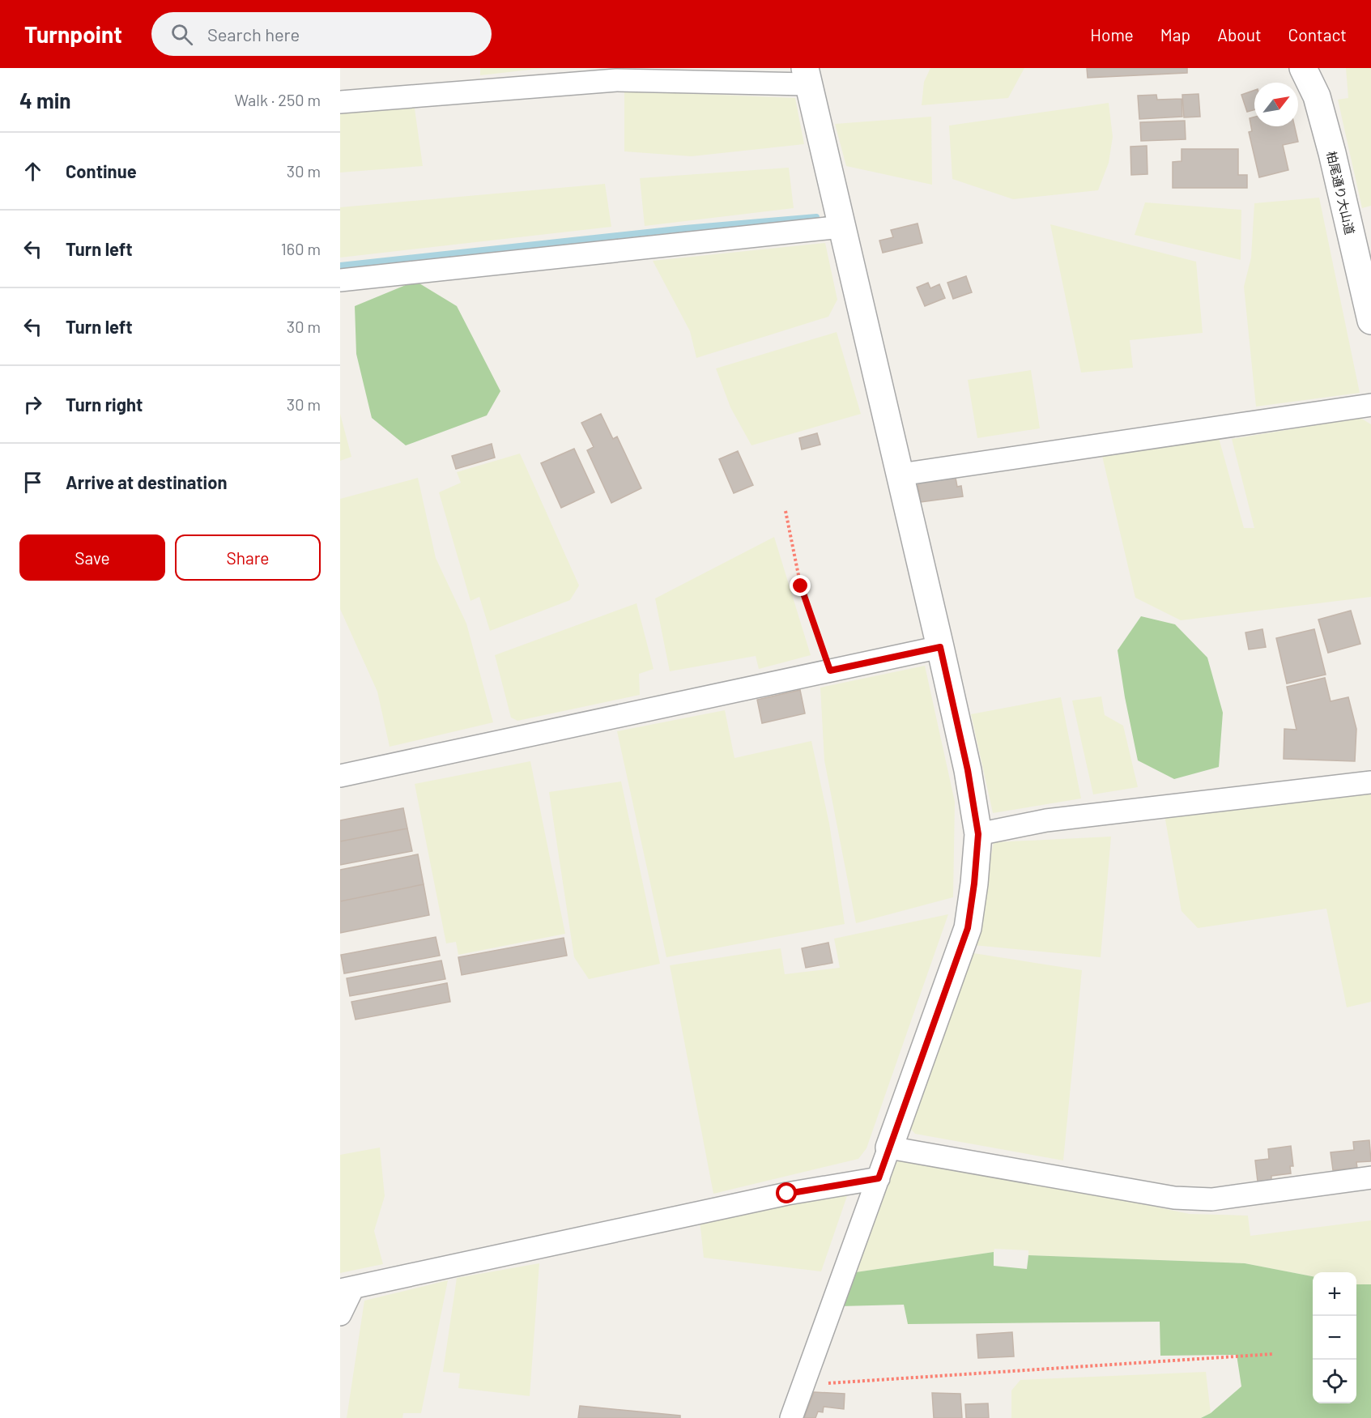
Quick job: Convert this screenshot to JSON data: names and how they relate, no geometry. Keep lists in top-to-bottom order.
{
  "streets": {
    "street": ["柏尾通り大山道"]
  },
  "north": "top right",
  "page": {
    "header": "Turnpoint",
    "search": "Search here",
    "nav": [
      "Home",
      "Map",
      "About",
      "Contact"
    ],
    "heading": ["4 min", "Walk · 250 m"],
    "list": [
      ["Continue", "30 m"],
      ["Turn left", "160 m"],
      ["Turn left", "30 m"],
      ["Turn right", "30 m"],
      "Arrive at destination"
    ],
    "buttons": ["Save", "Share"],
    "map_buttons": ["+", "−"]
  }
}
